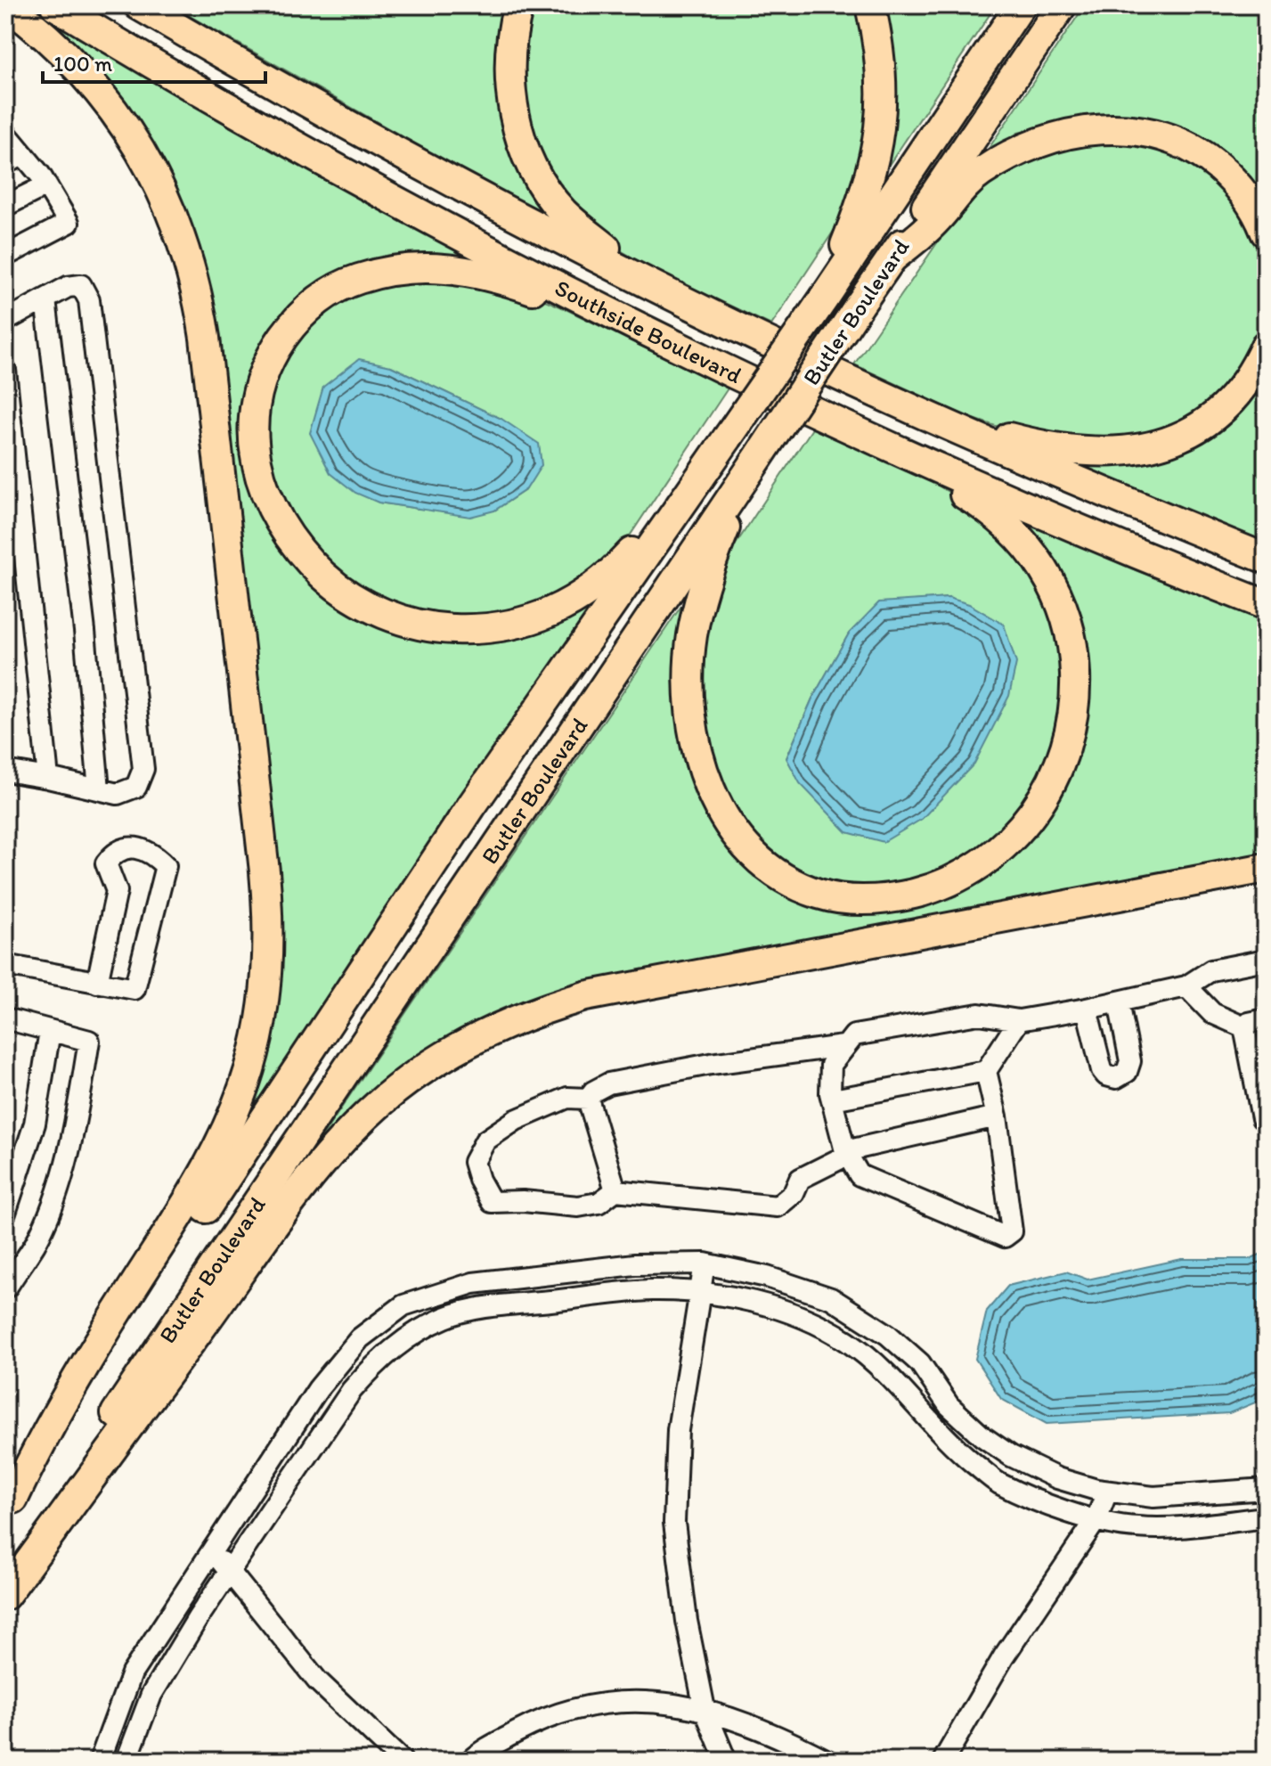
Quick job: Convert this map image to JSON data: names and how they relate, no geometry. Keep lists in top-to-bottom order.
{
  "streets": {
    "highway": ["Butler Boulevard", "Southside Boulevard"]
  },
  "scale_bar": "100 m"
}
